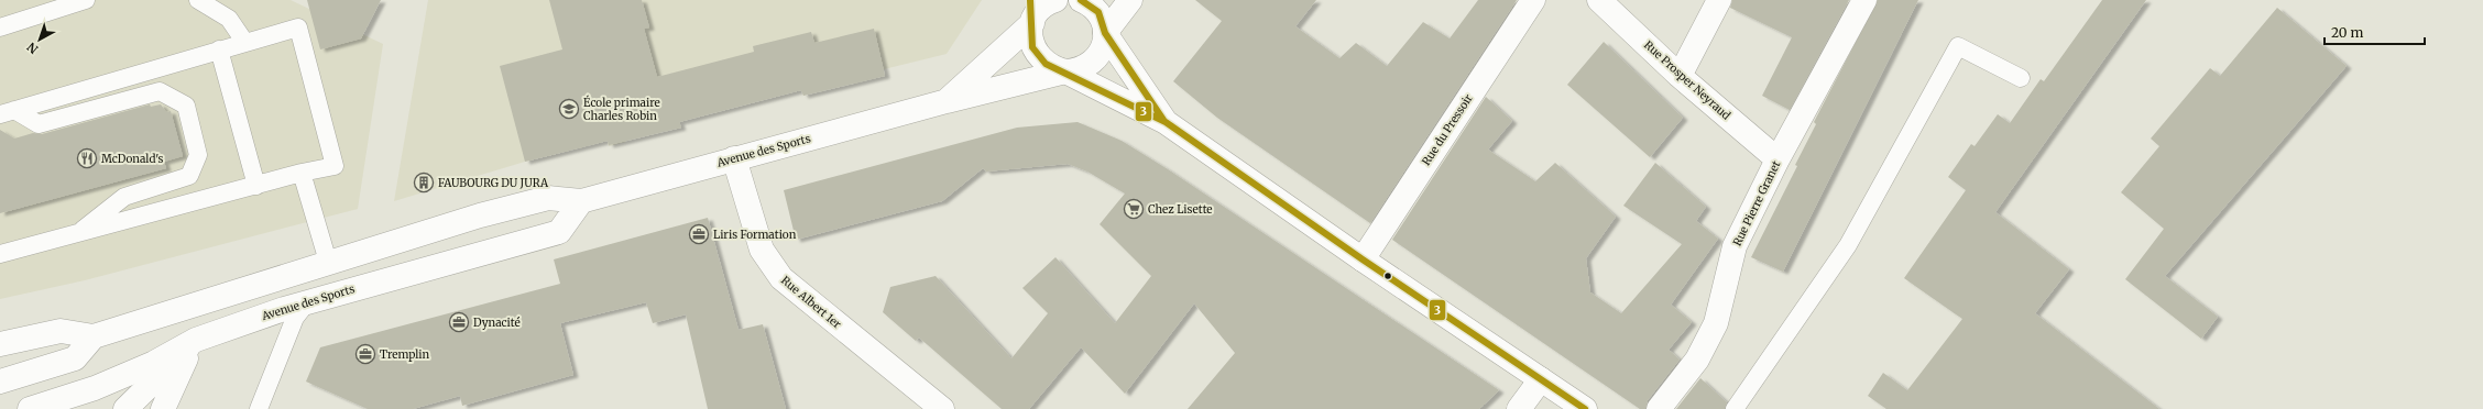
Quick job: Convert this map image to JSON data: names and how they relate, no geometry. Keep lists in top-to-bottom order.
{
  "streets": {
    "main road": [
      "Rue Prosper Neyraud",
      "Rue du Pressoir",
      "Avenue des Sports",
      "Rue Pierre Granet",
      "Rue Albert 1er"
    ]
  },
  "crossings": [
    ["Rue Prosper Neyraud", "Rue Pierre Granet"],
    ["Avenue des Sports", "Rue Albert 1er"]
  ],
  "places": {
    "school or university": ["École primaire Charles Robin"],
    "restaurant": ["McDonald's"],
    "building": ["FAUBOURG DU JURA"],
    "supermarket": ["Chez Lisette"],
    "office": ["Liris Formation", "Dynacité", "Tremplin"]
  },
  "lines": ["transit line 3"],
  "scale_bar": "20 m",
  "north": "bottom left"
}
